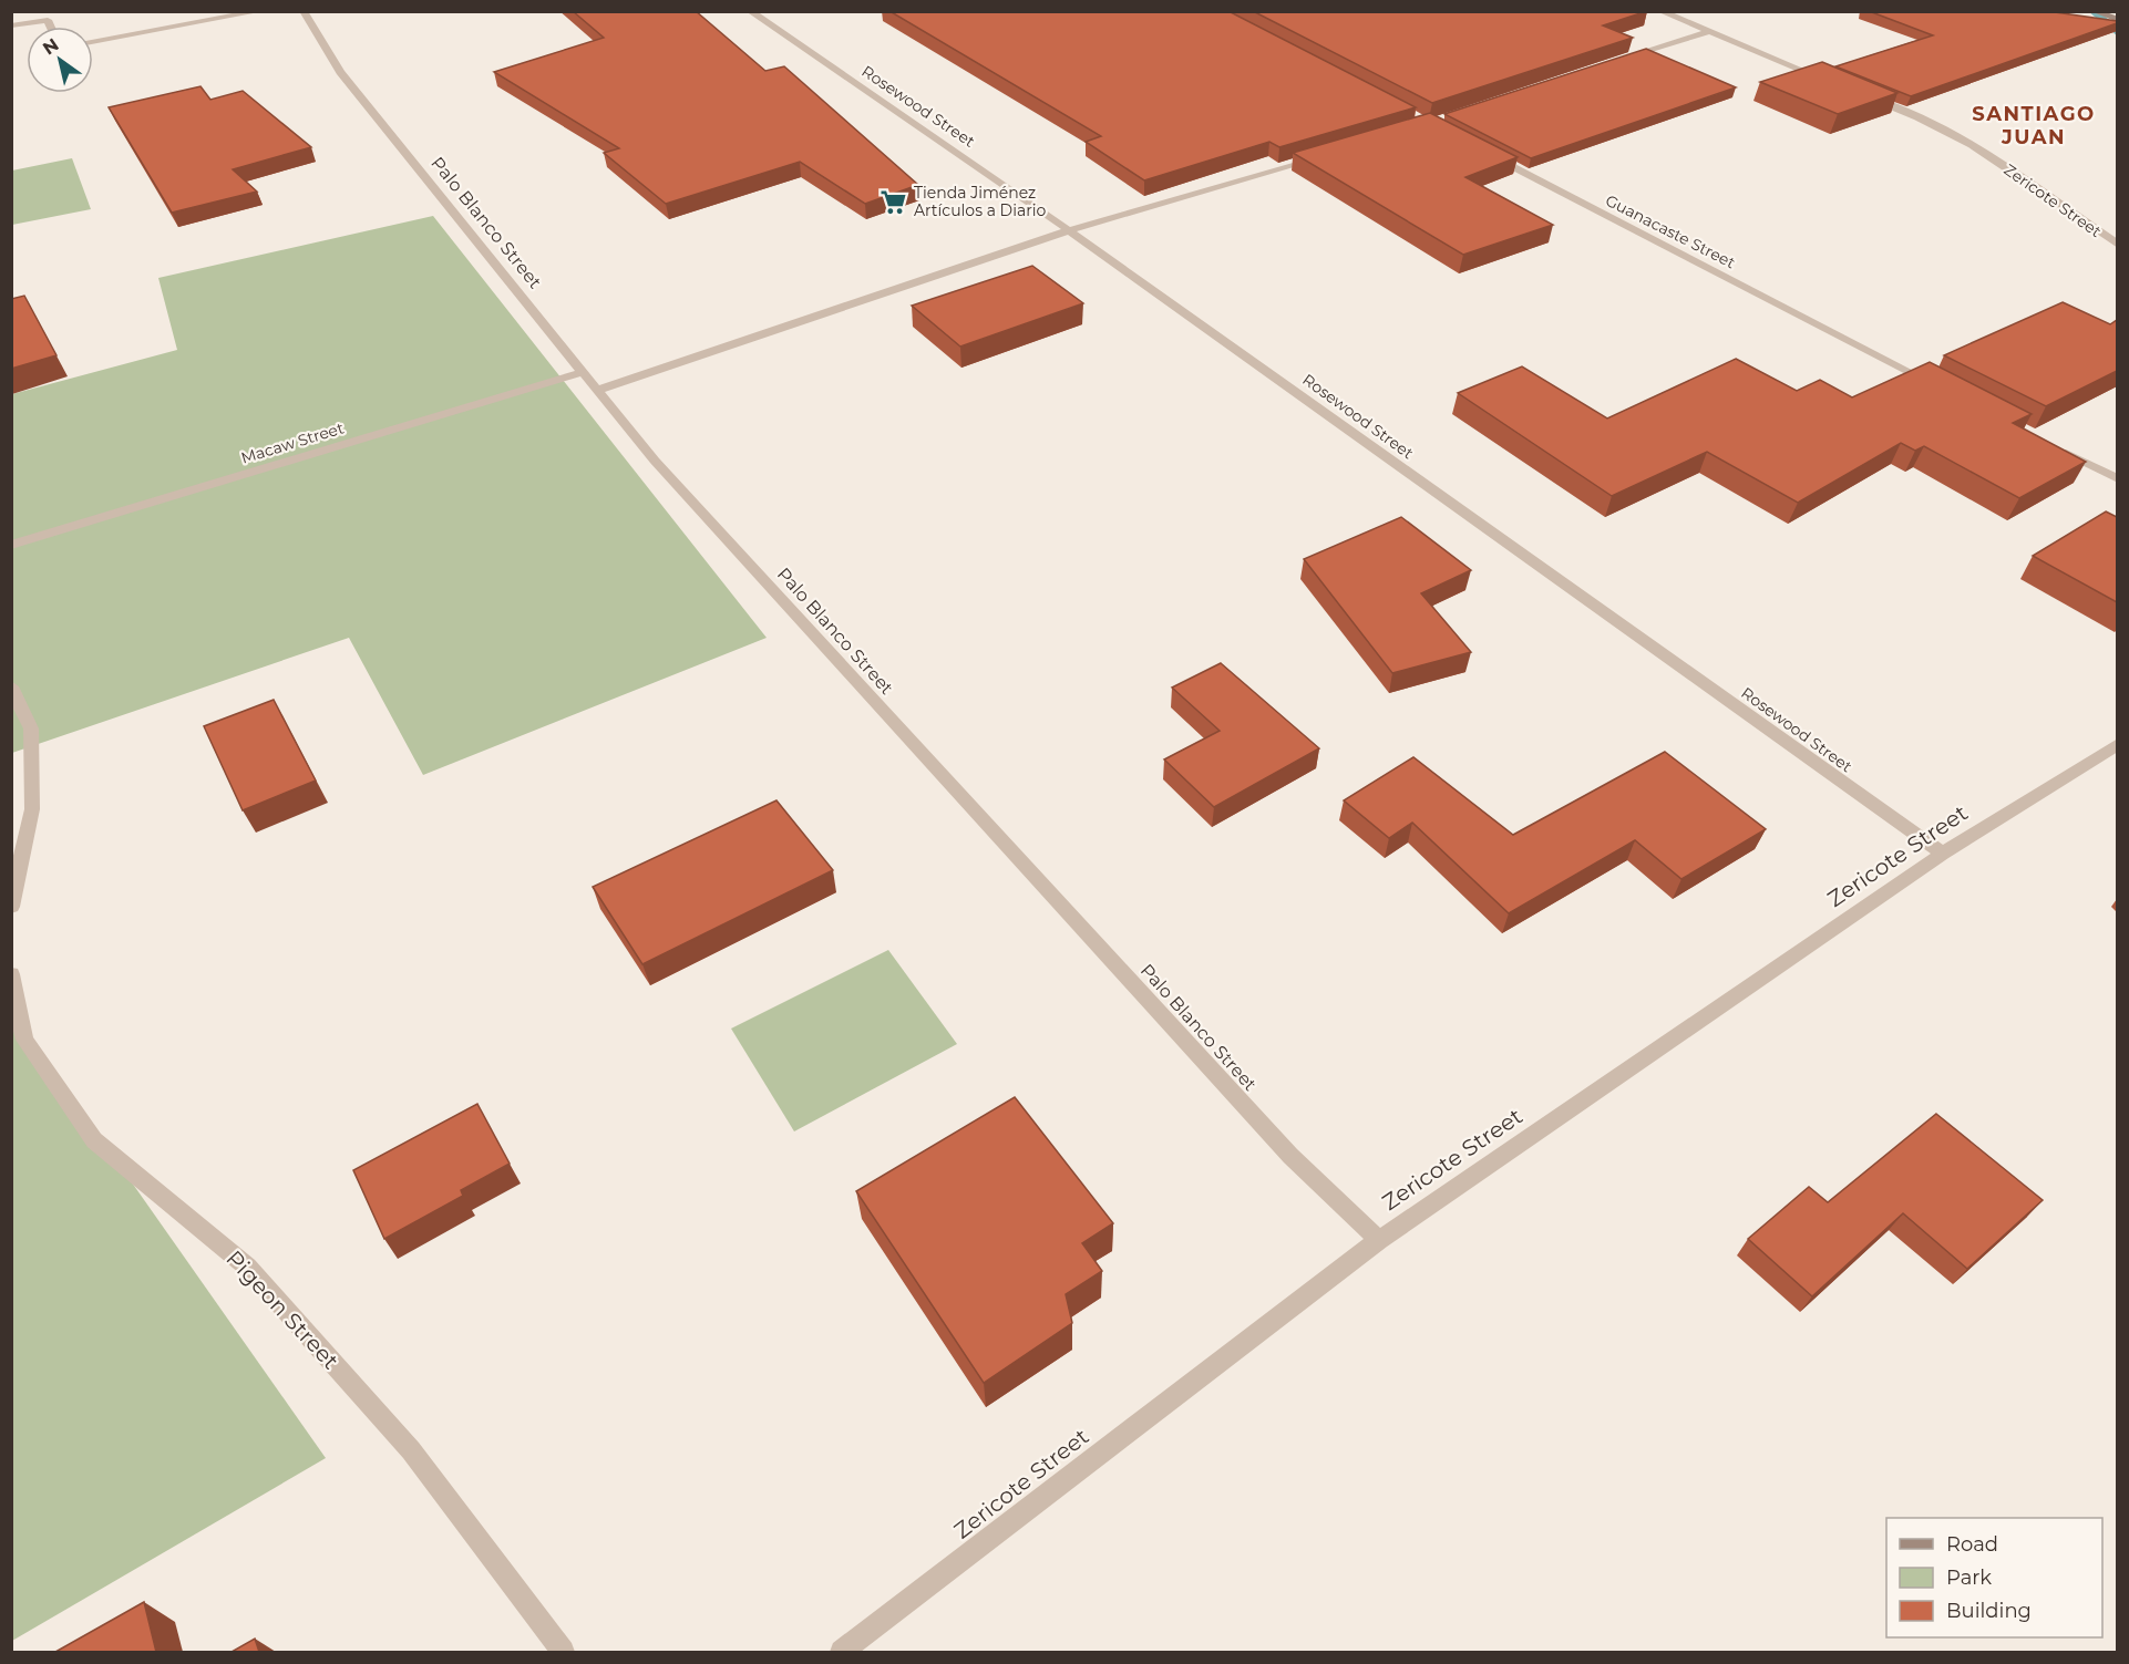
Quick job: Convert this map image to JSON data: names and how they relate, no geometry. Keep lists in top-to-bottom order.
{
  "streets": {
    "street": [
      "Rosewood Street",
      "Zericote Street",
      "Palo Blanco Street",
      "Guanacaste Street",
      "Macaw Street",
      "Pigeon Street"
    ]
  },
  "crossings": [
    ["Rosewood Street", "Zericote Street"],
    ["Zericote Street", "Palo Blanco Street"],
    ["Palo Blanco Street", "Macaw Street"]
  ],
  "districts": ["SANTIAGO JUAN"],
  "places": {
    "supermarket": ["Tienda Jiménez Artículos a Diario"]
  },
  "legend": ["Road", "Park", "Building"],
  "north": "top left"
}
